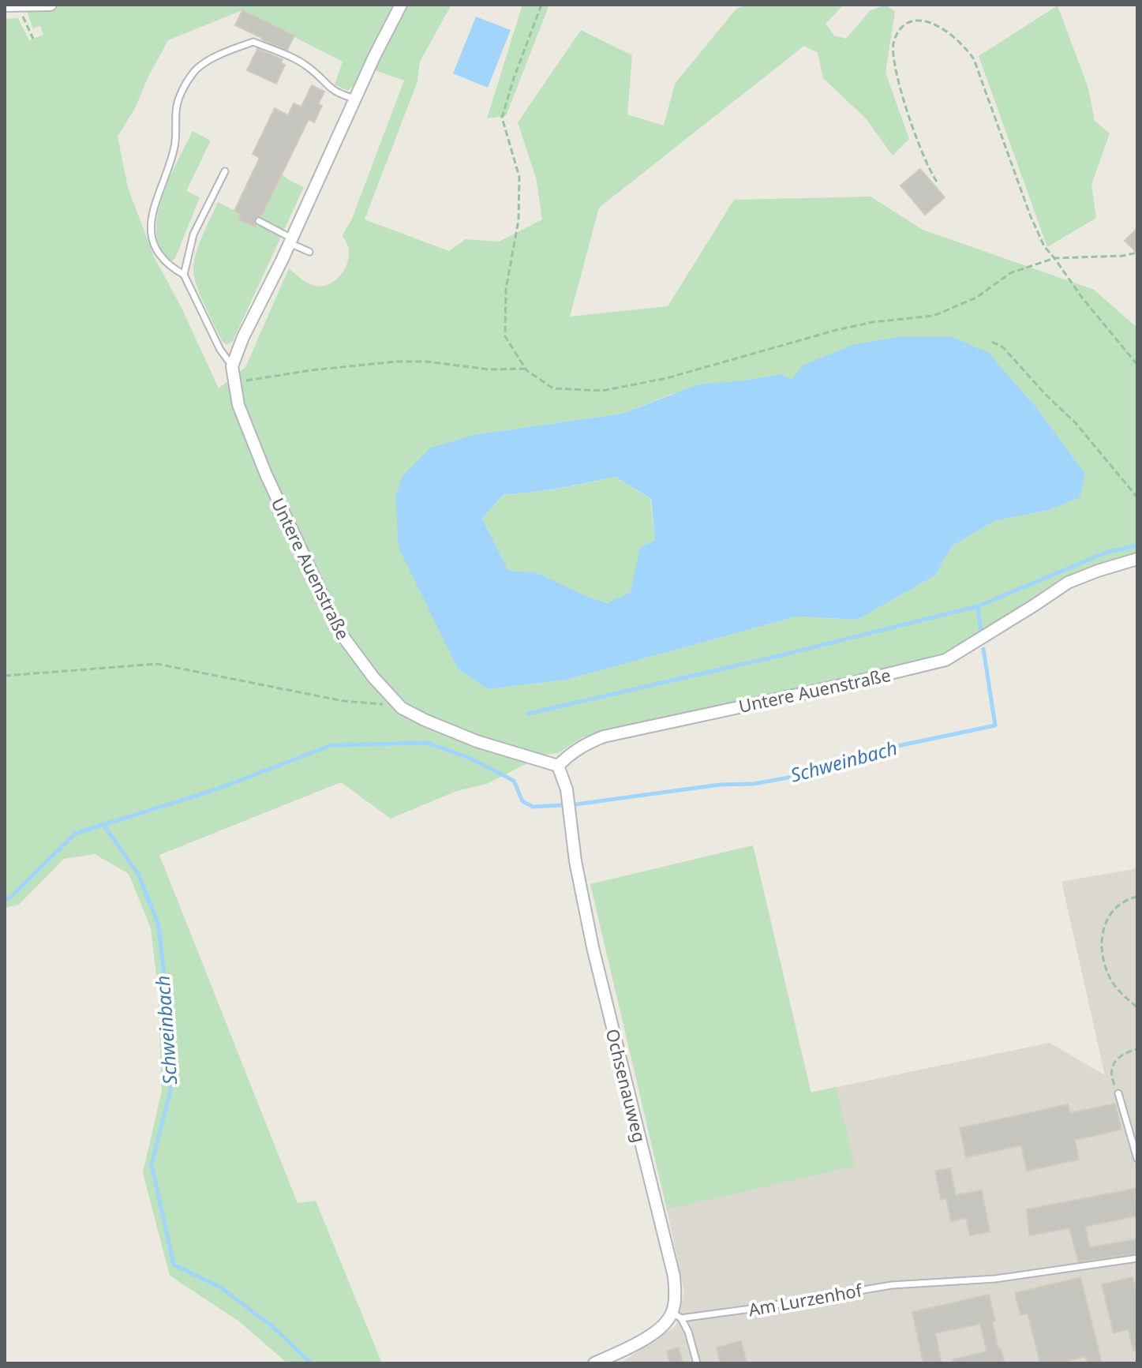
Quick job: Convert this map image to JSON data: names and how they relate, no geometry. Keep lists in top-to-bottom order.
{
  "streets": {
    "street": ["Untere Auenstraße", "Ochsenauweg"],
    "lane": ["Am Lurzenhof"]
  },
  "crossings": [
    ["Untere Auenstraße", "Ochsenauweg"],
    ["Ochsenauweg", "Am Lurzenhof"]
  ],
  "water": ["Schweinbach"]
}
